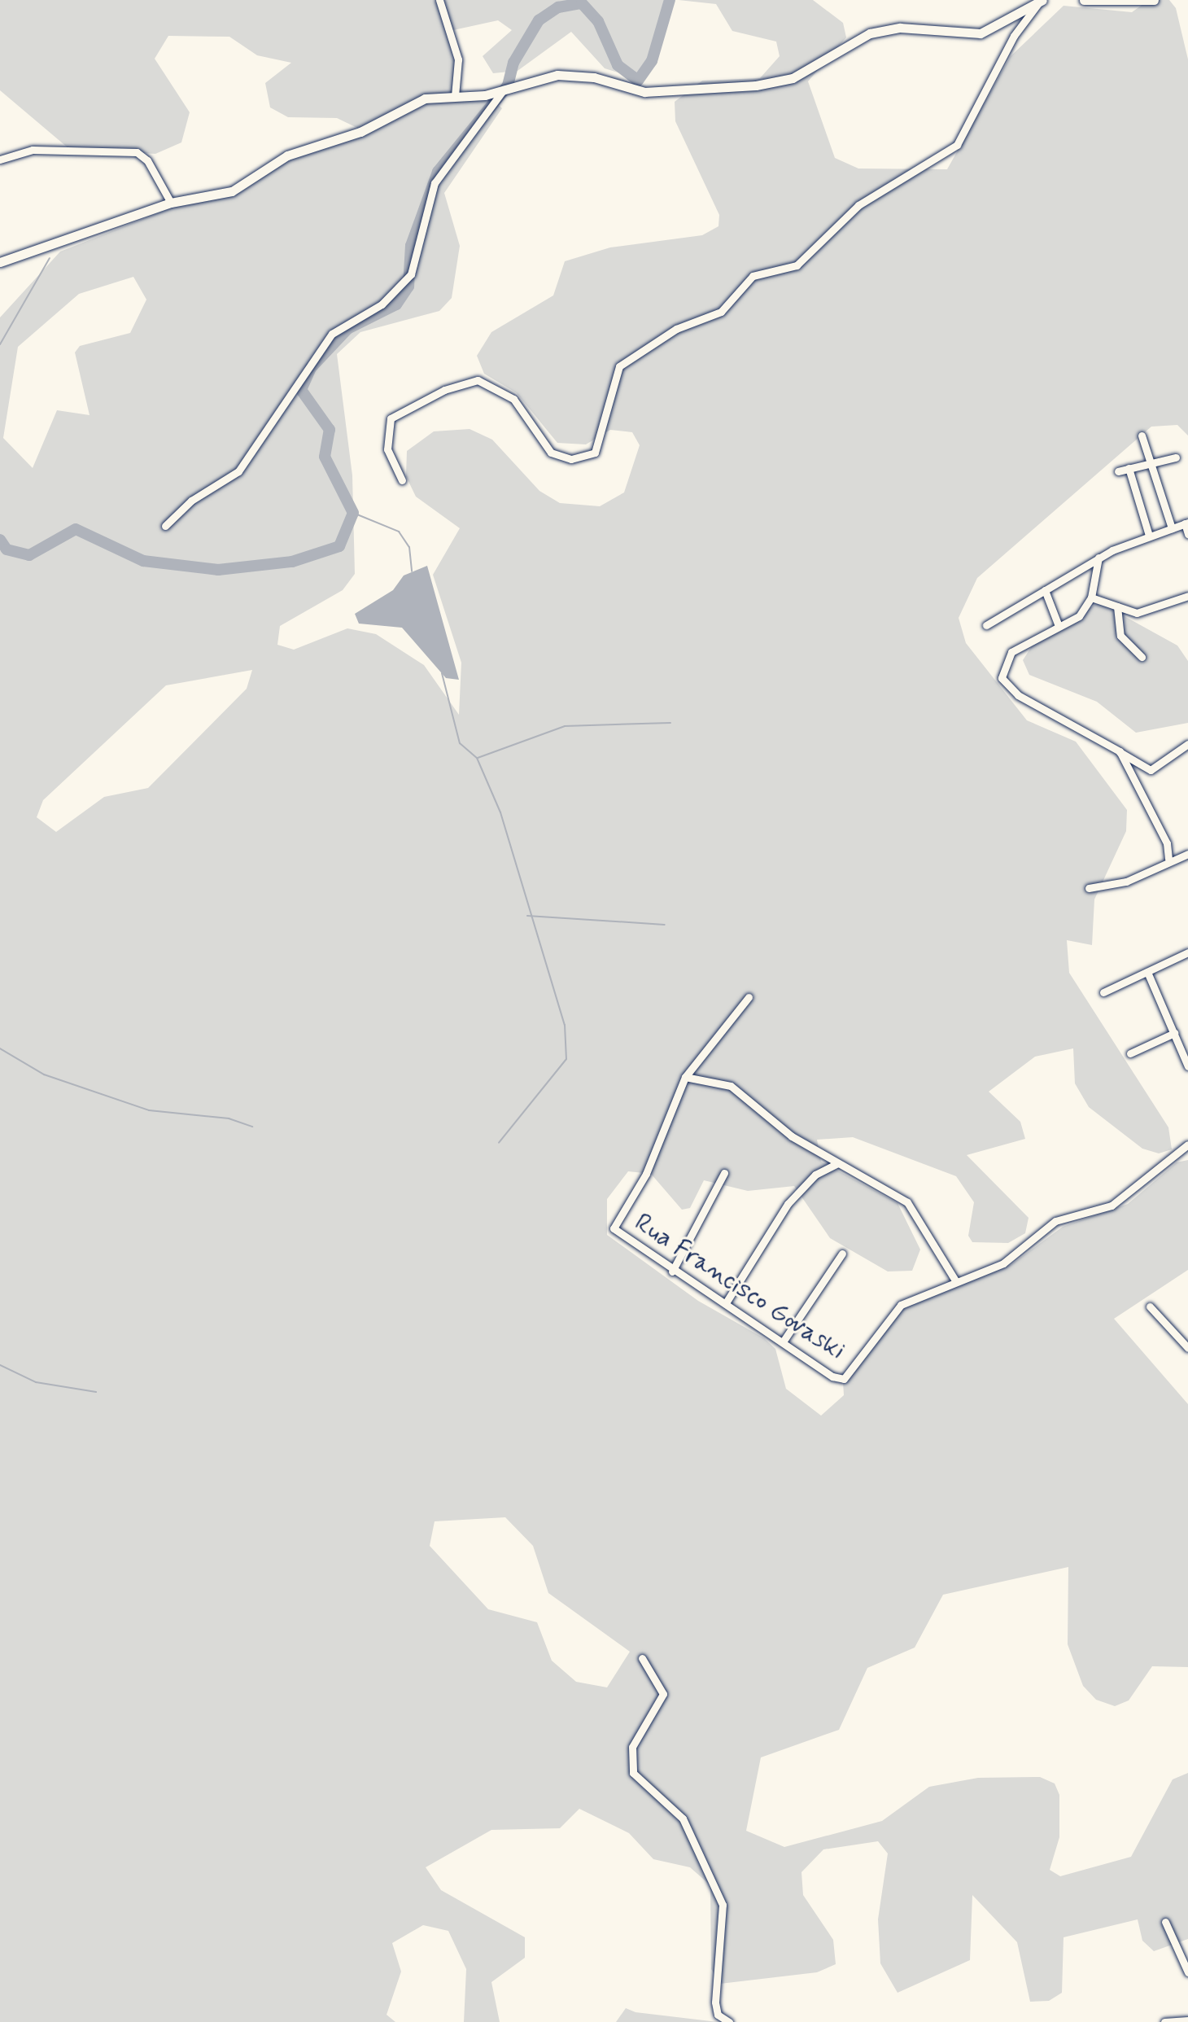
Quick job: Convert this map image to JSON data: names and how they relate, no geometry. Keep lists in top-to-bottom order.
{
  "streets": {
    "street": ["Rua Francisco Govaski"]
  }
}
